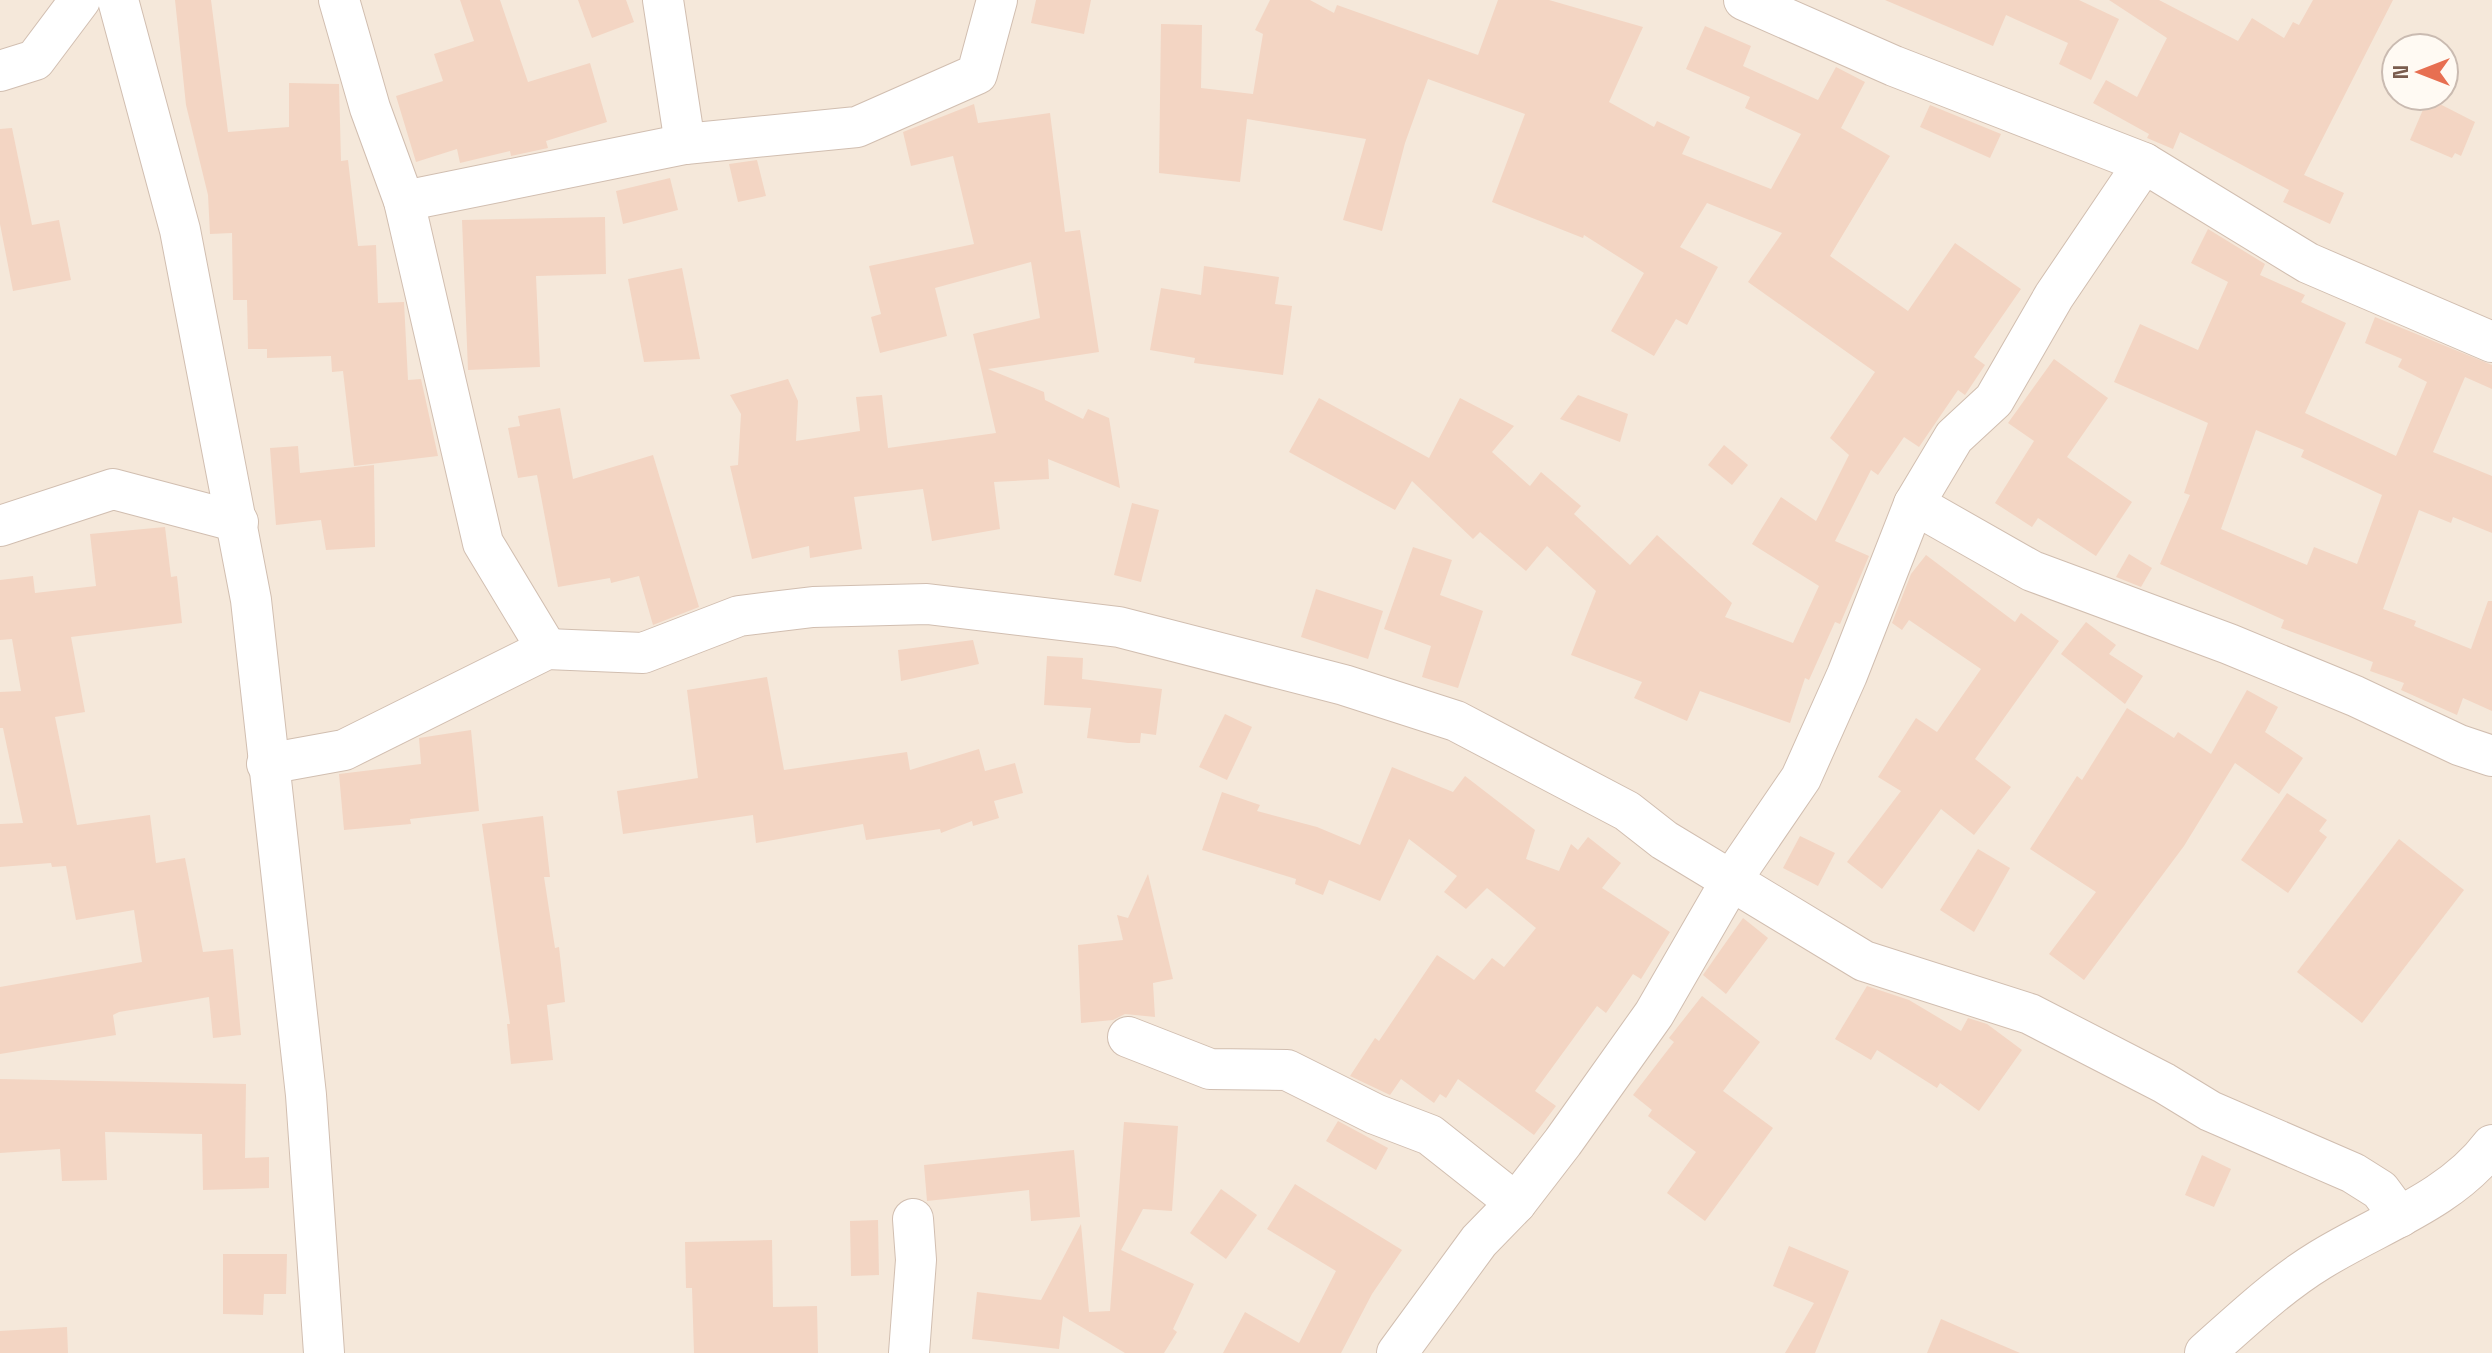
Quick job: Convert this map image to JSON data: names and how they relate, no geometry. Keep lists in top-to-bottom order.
{
  "north": "left"
}
